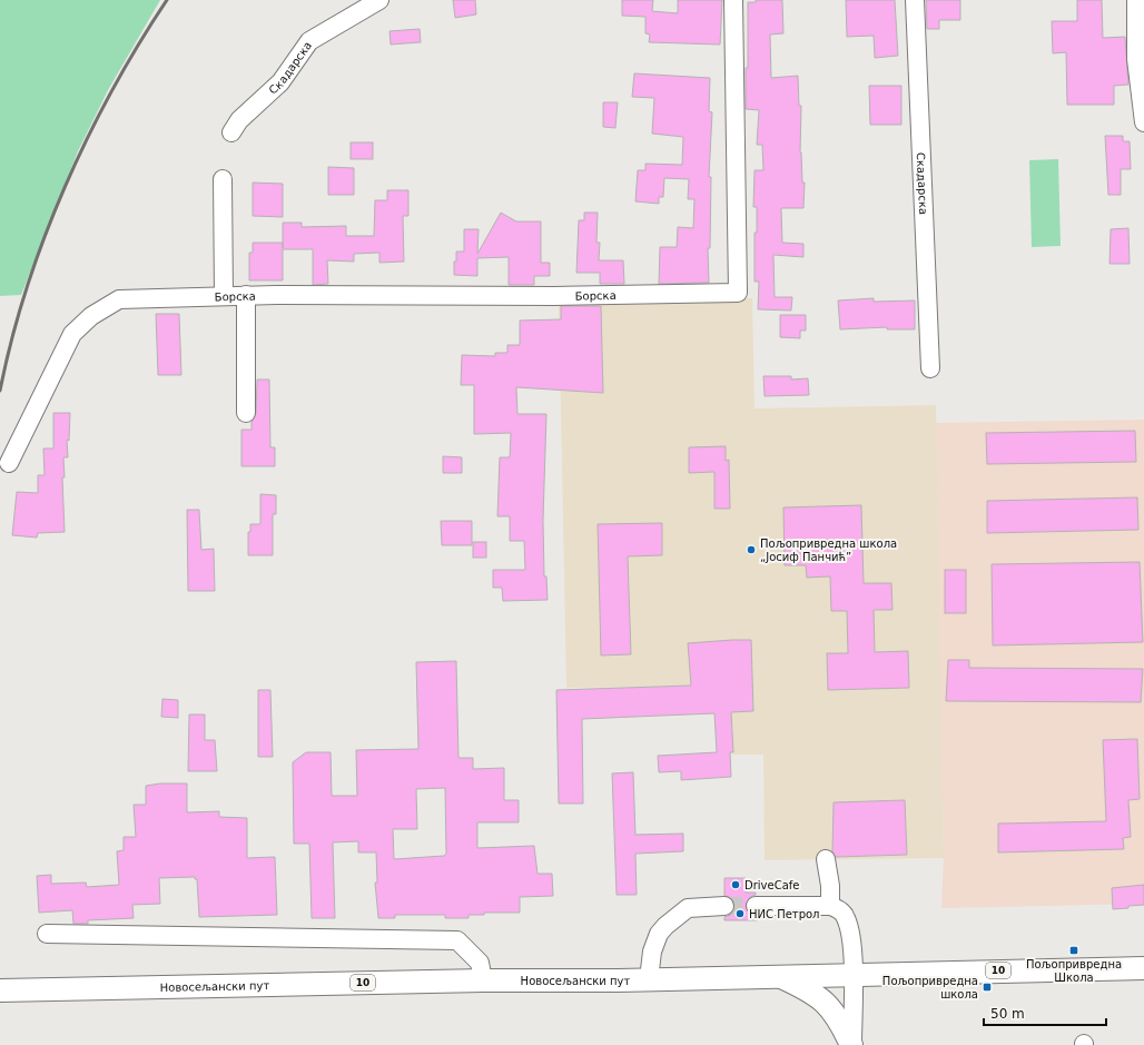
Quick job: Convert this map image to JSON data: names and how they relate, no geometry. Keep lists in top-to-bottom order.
{
  "streets": {
    "main road": ["10", "Новосељански пут"],
    "street": ["Скадарска", "Борска"]
  },
  "places": {
    "other": ["Пољопривредна школа „Јосиф Панчић”", "DriveCafe", "НИС Петрол"],
    "transit": ["Пољопривредна Школа", "Пољопривредна школа"]
  },
  "scale_bar": "50 m"
}
